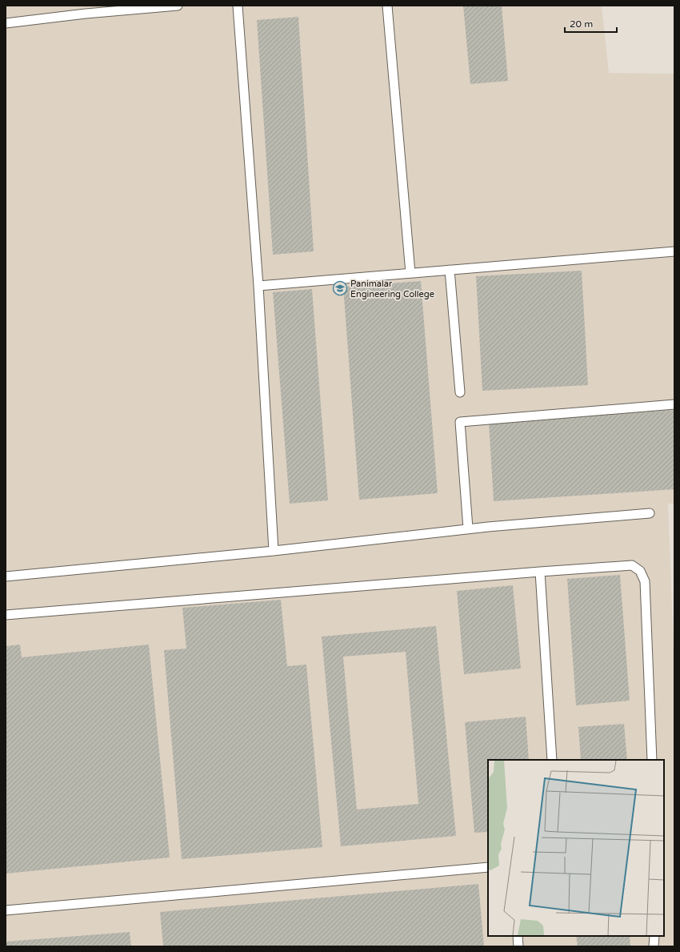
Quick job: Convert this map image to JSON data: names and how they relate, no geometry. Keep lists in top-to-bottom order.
{
  "places": {
    "school or university": ["Panimalar Engineering College"]
  },
  "scale_bar": "20 m"
}
